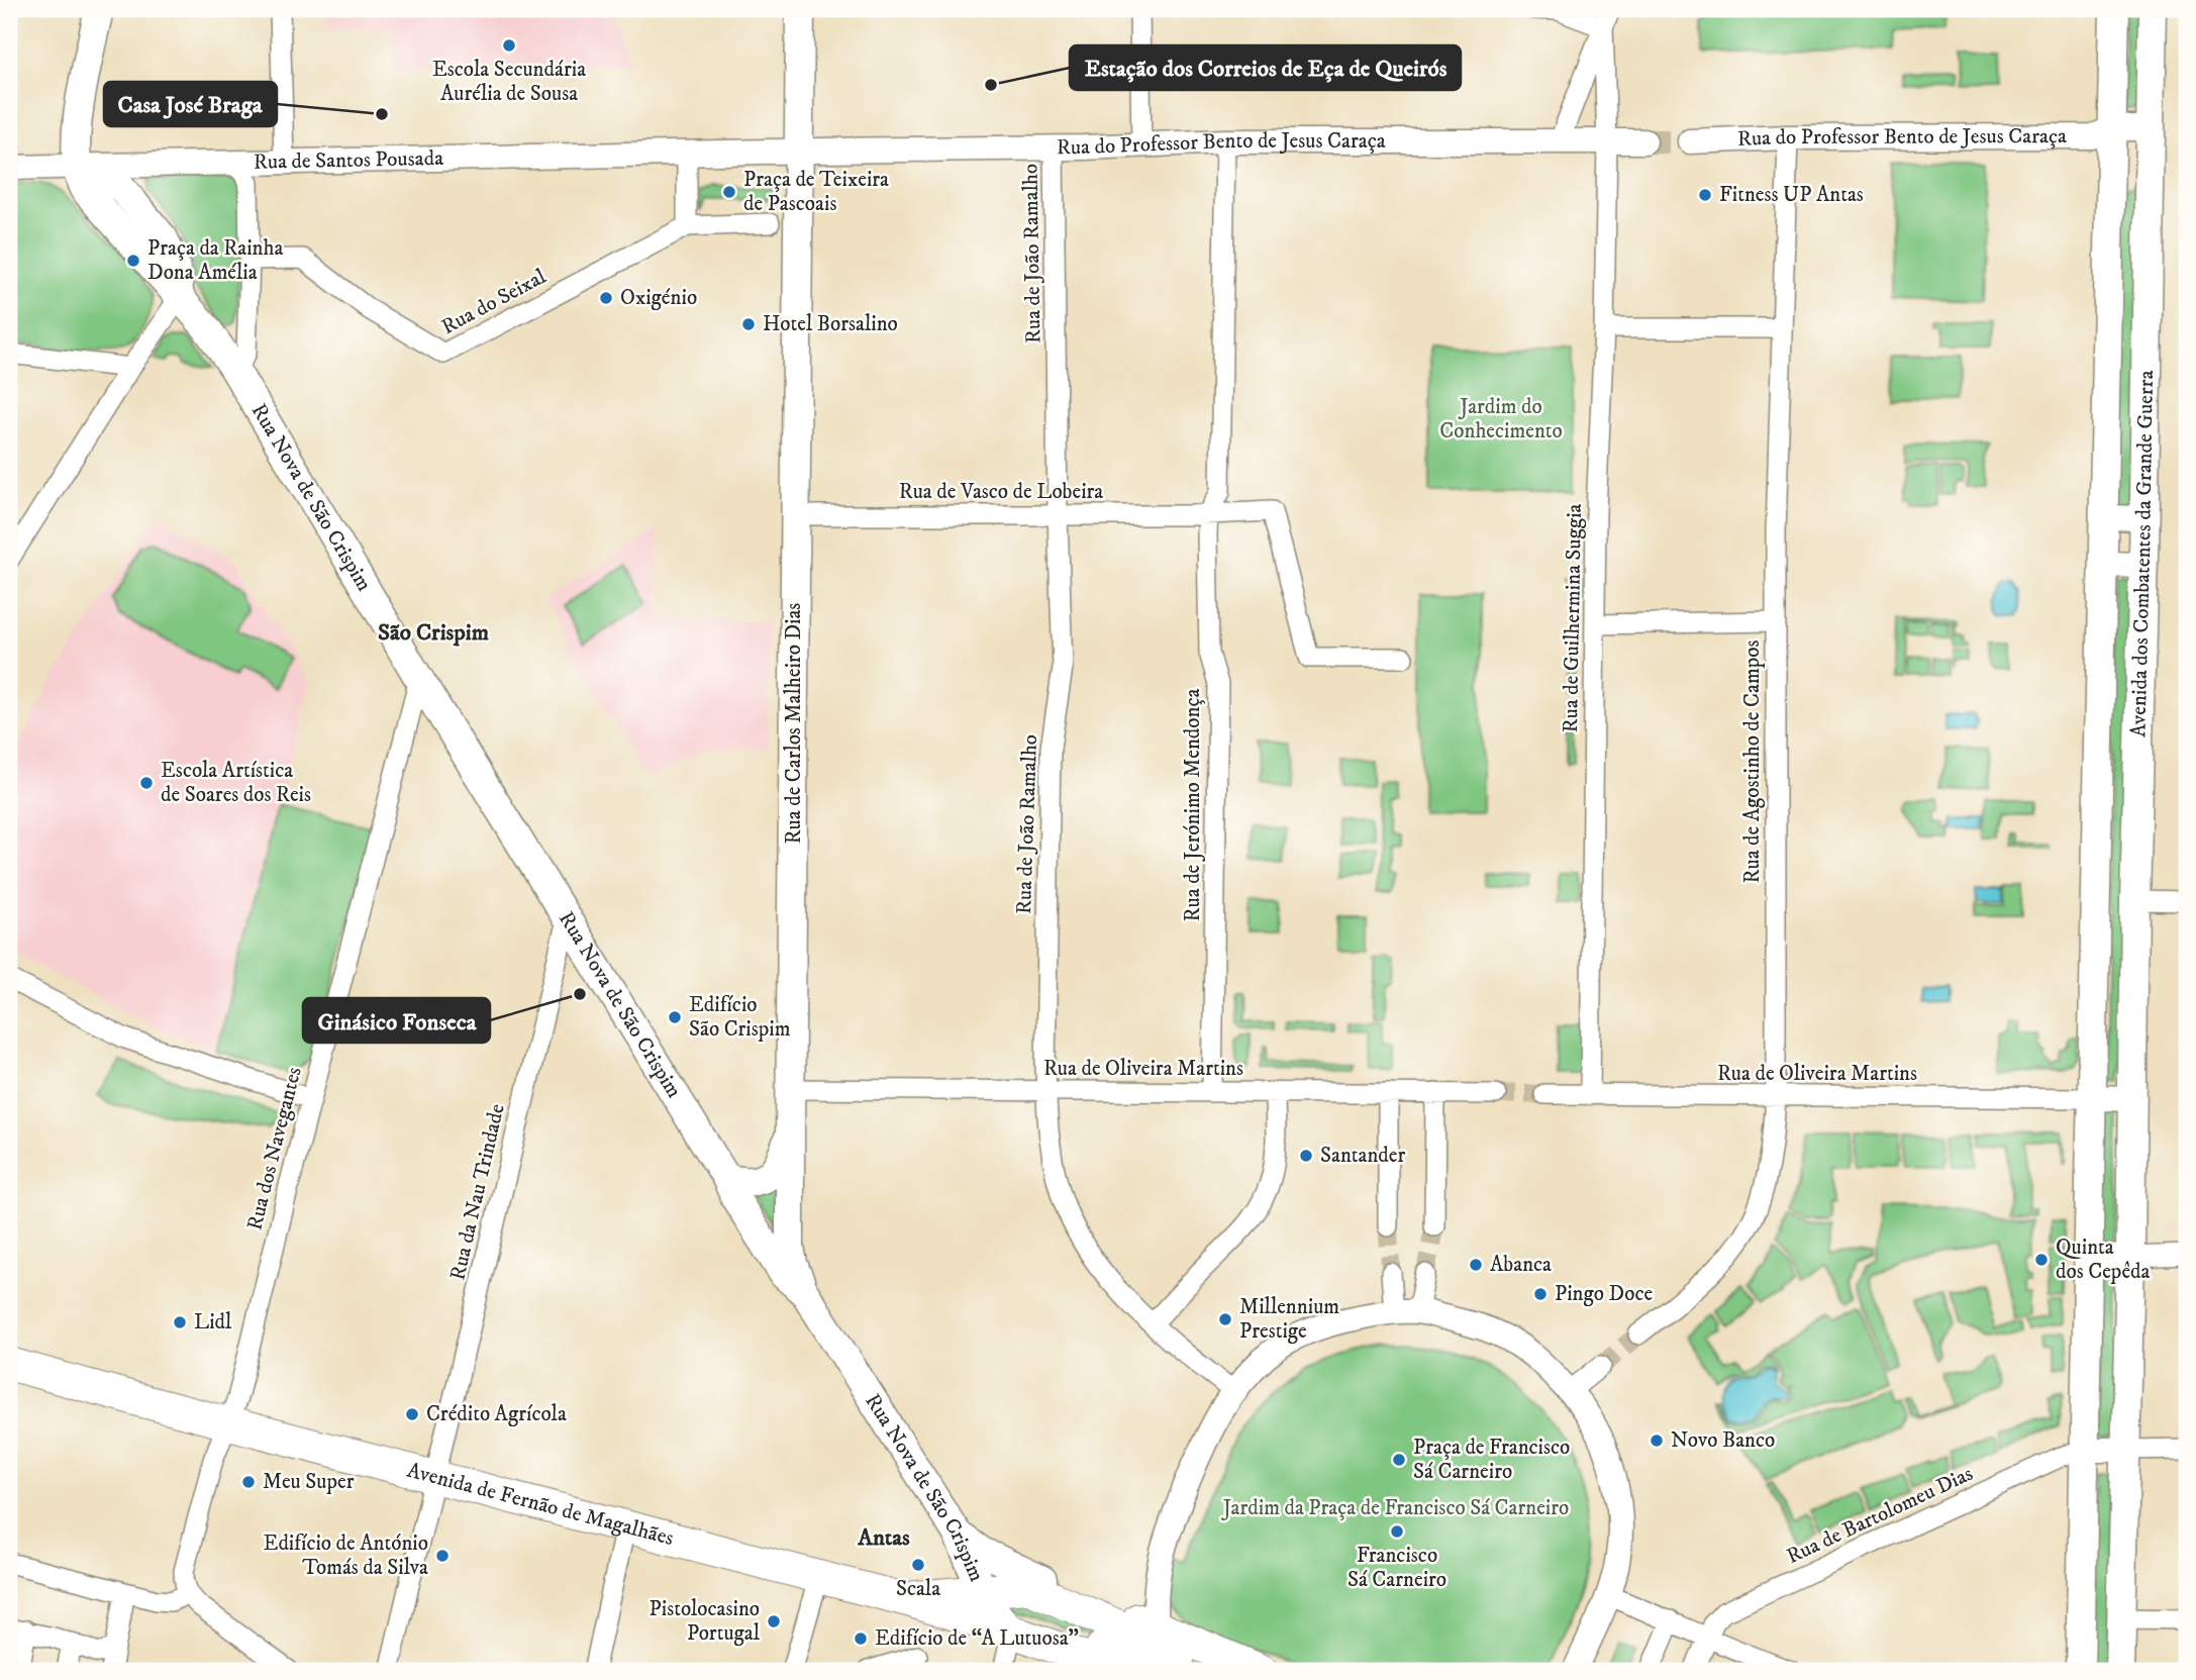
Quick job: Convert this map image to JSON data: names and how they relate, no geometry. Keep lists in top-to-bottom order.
{
  "streets": {
    "main road": [
      "Rua Nova de São Crispim",
      "Avenida dos Combatentes da Grande Guerra",
      "Rua de Carlos Malheiro Dias",
      "Avenida de Fernão de Magalhães"
    ],
    "street": [
      "Rua do Professor Bento de Jesus Caraça",
      "Rua de Santos Pousada",
      "Rua de João Ramalho",
      "Rua do Seixal",
      "Rua de Vasco de Lobeira",
      "Rua de Guilhermina Suggia",
      "Rua de Agostinho de Campos",
      "Rua de Jerónimo Mendonça",
      "Rua de Oliveira Martins",
      "Rua dos Navegantes",
      "Rua da Nau Trindade",
      "Rua de Bartolomeu Dias"
    ]
  },
  "crossings": [
    ["Rua do Professor Bento de Jesus Caraça", "Rua de João Ramalho"],
    ["Rua do Professor Bento de Jesus Caraça", "Avenida dos Combatentes da Grande Guerra"],
    ["Rua do Professor Bento de Jesus Caraça", "Rua de Guilhermina Suggia"],
    ["Rua do Professor Bento de Jesus Caraça", "Rua de Carlos Malheiro Dias"],
    ["Rua do Professor Bento de Jesus Caraça", "Rua de Agostinho de Campos"],
    ["Rua do Professor Bento de Jesus Caraça", "Rua de Jerónimo Mendonça"],
    ["Rua de João Ramalho", "Rua de Vasco de Lobeira"],
    ["Rua de João Ramalho", "Rua de Oliveira Martins"],
    ["Rua de Vasco de Lobeira", "Rua de Carlos Malheiro Dias"],
    ["Rua de Vasco de Lobeira", "Rua de Jerónimo Mendonça"],
    ["Rua Nova de São Crispim", "Rua de Carlos Malheiro Dias"],
    ["Rua Nova de São Crispim", "Rua dos Navegantes"],
    ["Rua Nova de São Crispim", "Rua da Nau Trindade"],
    ["Rua Nova de São Crispim", "Avenida de Fernão de Magalhães"],
    ["Avenida dos Combatentes da Grande Guerra", "Rua de Oliveira Martins"],
    ["Avenida dos Combatentes da Grande Guerra", "Rua de Bartolomeu Dias"],
    ["Rua de Guilhermina Suggia", "Rua de Oliveira Martins"],
    ["Rua de Carlos Malheiro Dias", "Rua de Oliveira Martins"],
    ["Rua de Agostinho de Campos", "Rua de Oliveira Martins"],
    ["Rua de Jerónimo Mendonça", "Rua de Oliveira Martins"],
    ["Rua dos Navegantes", "Avenida de Fernão de Magalhães"],
    ["Rua da Nau Trindade", "Avenida de Fernão de Magalhães"]
  ],
  "districts": ["São Crispim", "Antas"],
  "parks": ["Jardim do Conhecimento", "Jardim da Praça de Francisco Sá Carneiro"],
  "places": [
    "Escola Secundária Aurélia de Sousa",
    "Estação dos Correios de Eça de Queirós",
    "Casa José Braga",
    "Praça de Teixeira de Pascoais",
    "Fitness UP Antas",
    "Praça da Rainha Dona Amélia",
    "Oxigénio",
    "Hotel Borsalino",
    "Escola Artística de Soares dos Reis",
    "Ginásico Fonseca",
    "Edifício São Crispim",
    "Santander",
    "Quinta dos Cepêda",
    "Abanca",
    "Pingo Doce",
    "Millennium Prestige",
    "Lidl",
    "Crédito Agrícola",
    "Novo Banco",
    "Praça de Francisco Sá Carneiro",
    "Meu Super",
    "Francisco Sá Carneiro",
    "Edifício de António Tomás da Silva",
    "Scala",
    "Pistolocasino Portugal",
    "Edifício de “A Lutuosa”"
  ]
}
